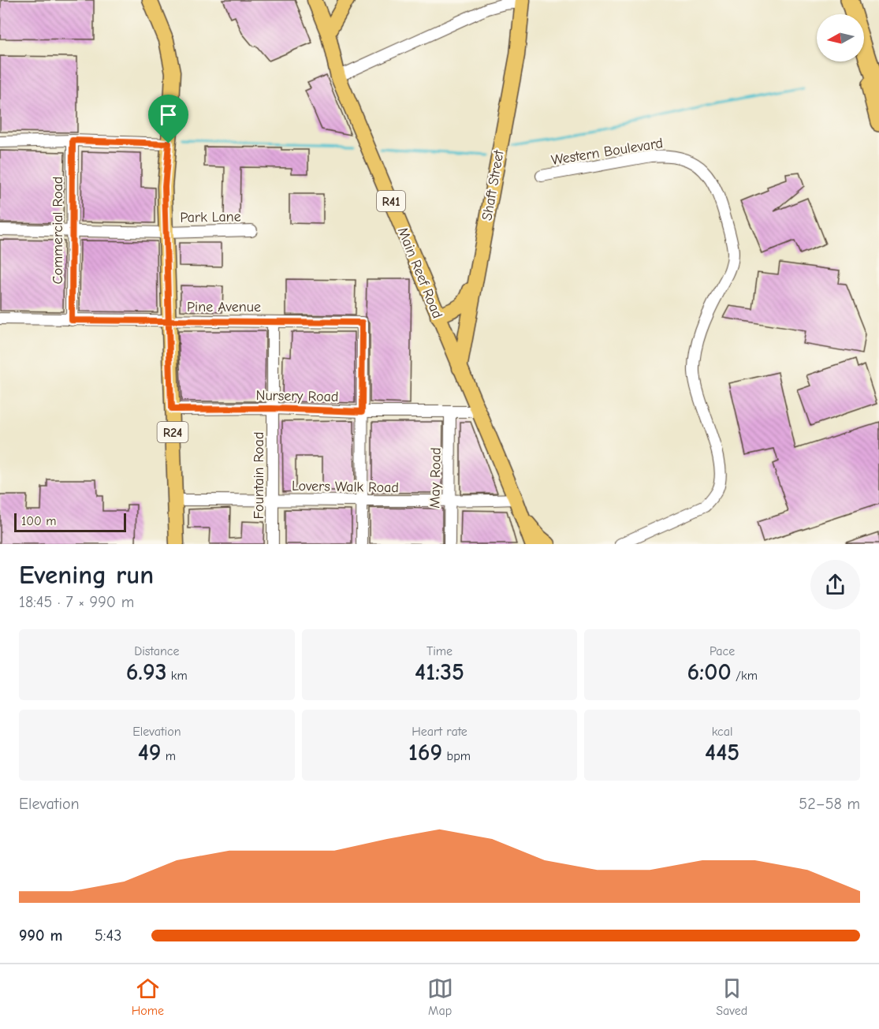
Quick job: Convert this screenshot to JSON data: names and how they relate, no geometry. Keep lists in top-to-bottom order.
{
  "streets": {
    "main road": [
      "Shaft Street",
      "R41",
      "Main Reef Road",
      "R24"
    ],
    "street": [
      "Western Boulevard",
      "Park Lane",
      "Commercial Road",
      "Pine Avenue",
      "Nursery Road",
      "Fountain Road",
      "May Road",
      "Lovers Walk Road"
    ]
  },
  "crossings": [
    ["Shaft Street", "Main Reef Road"],
    ["Park Lane", "Commercial Road"],
    ["Park Lane", "R24"],
    ["Commercial Road", "Pine Avenue"],
    ["Main Reef Road", "Nursery Road"],
    ["Main Reef Road", "Lovers Walk Road"],
    ["Pine Avenue", "Nursery Road"],
    ["Pine Avenue", "R24"],
    ["Pine Avenue", "Fountain Road"],
    ["Nursery Road", "R24"],
    ["Nursery Road", "Fountain Road"],
    ["Nursery Road", "May Road"],
    ["R24", "Lovers Walk Road"],
    ["Fountain Road", "Lovers Walk Road"],
    ["May Road", "Lovers Walk Road"]
  ],
  "scale_bar": "100 m",
  "north": "left",
  "page": {
    "scale": "100 m",
    "heading": ["Evening run", "18:45 · 7 × 990 m"],
    "stats": [
      ["Distance", "6.93 km"],
      ["Time", "41:35"],
      ["Pace", "6:00 /km"],
      ["Elevation", "49 m"],
      ["Heart rate", "169 bpm"],
      ["kcal", "445"]
    ],
    "chart": ["Elevation", "52–58 m"],
    "list": [
      {
        "name": "990 m",
        "note": "5:43"
      }
    ],
    "tabs": ["Home", "Map", "Saved"]
  }
}
